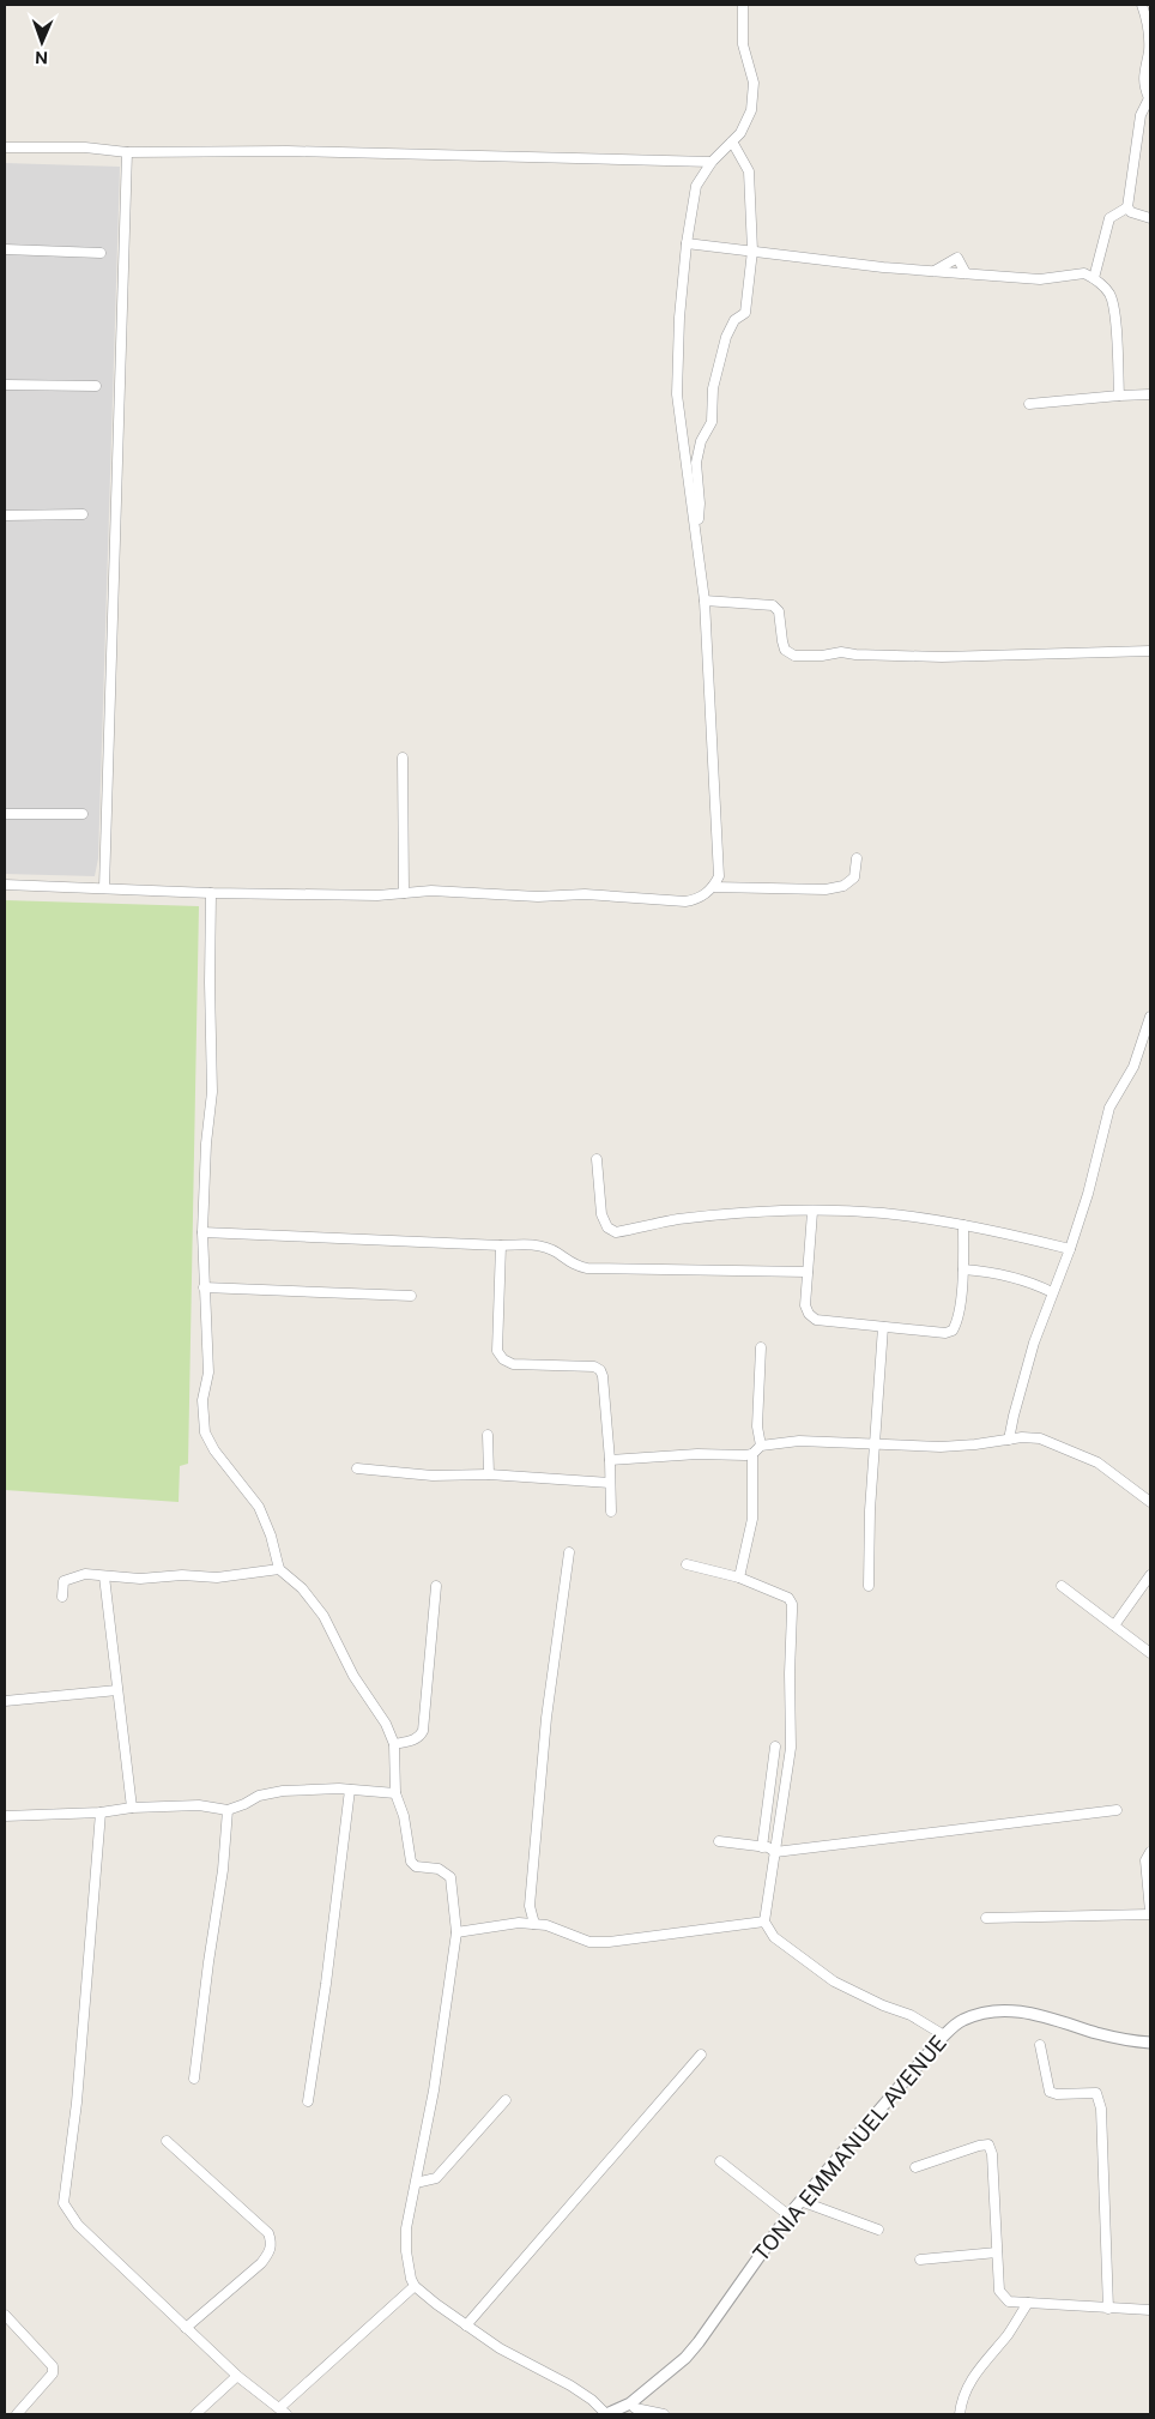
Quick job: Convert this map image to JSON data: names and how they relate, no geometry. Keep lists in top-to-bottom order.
{
  "streets": {
    "street": ["TONIA EMMANUEL AVENUE"]
  },
  "north": "bottom"
}
